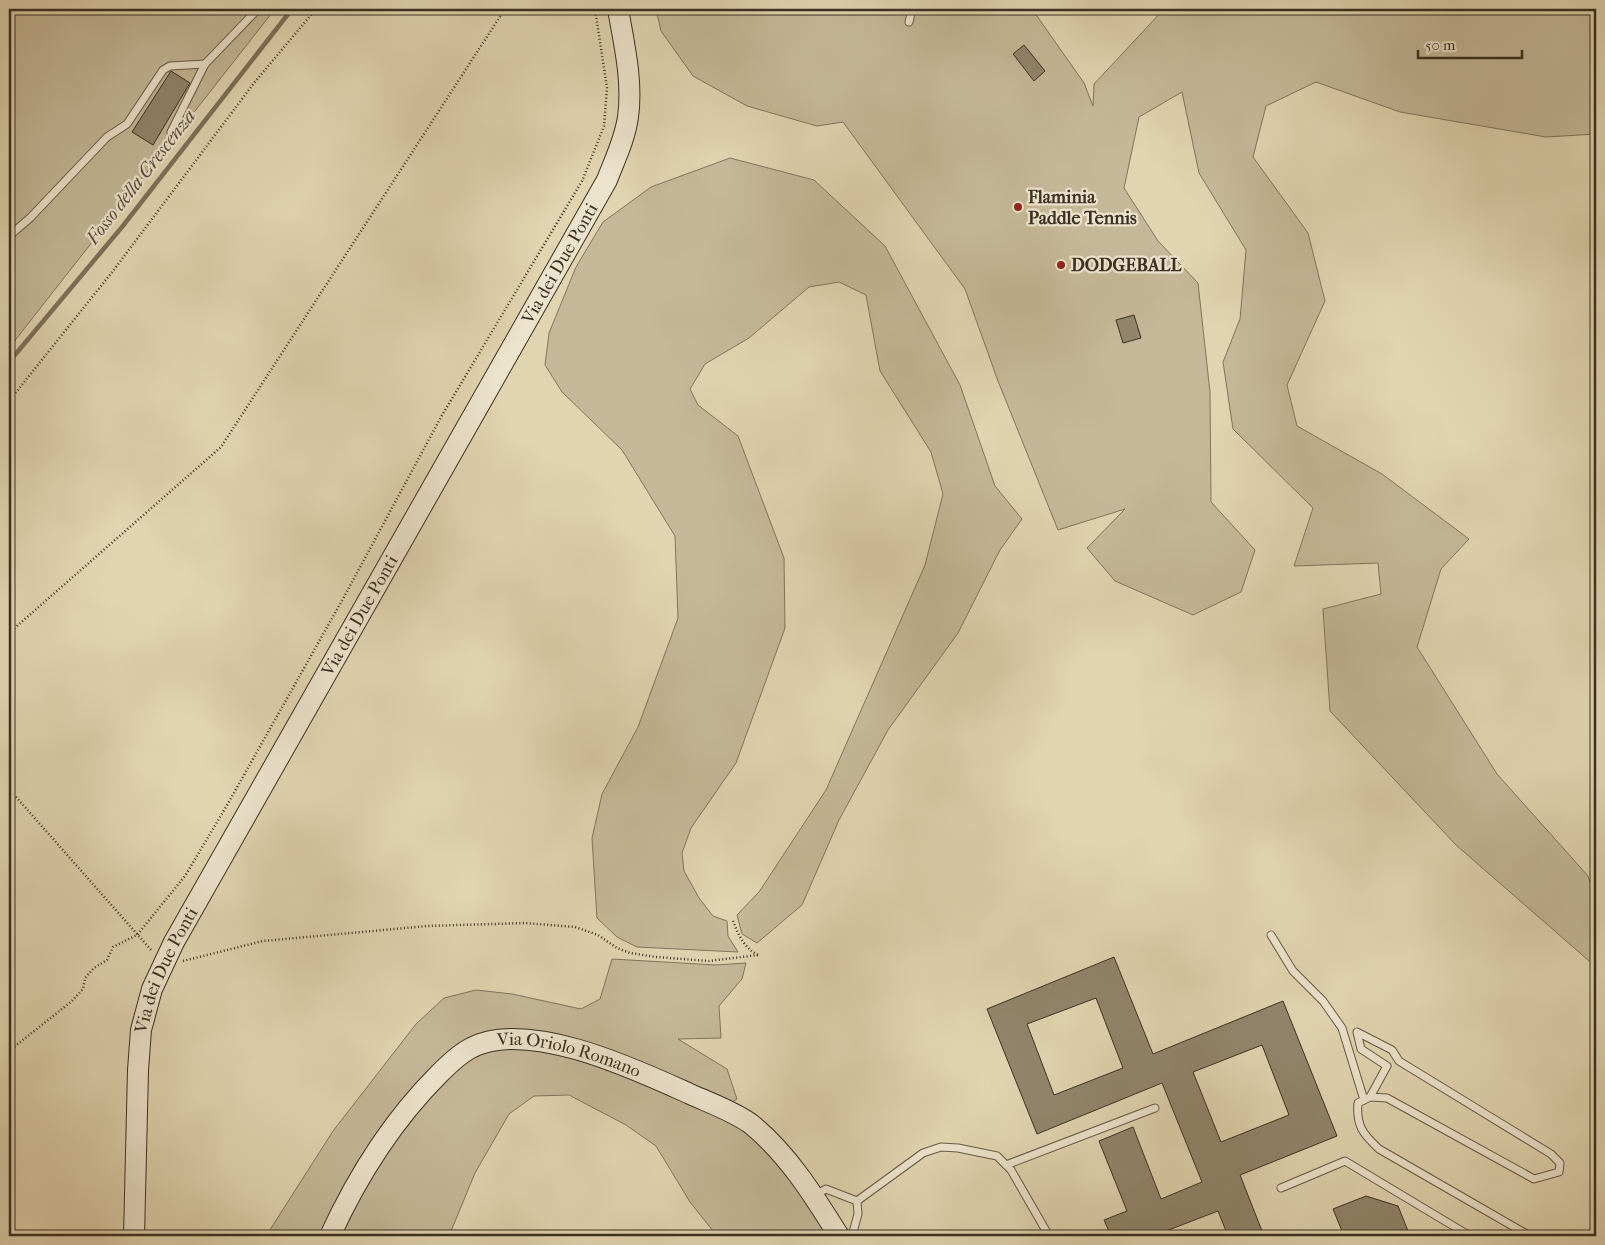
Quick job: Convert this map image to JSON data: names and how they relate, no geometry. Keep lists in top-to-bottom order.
{
  "streets": {
    "street": ["Via dei Due Ponti", "Via Oriolo Romano"]
  },
  "water": ["Fosso della Crescenza"],
  "places": ["Flaminia Paddle Tennis", "DODGEBALL"],
  "scale_bar": "50 m"
}
